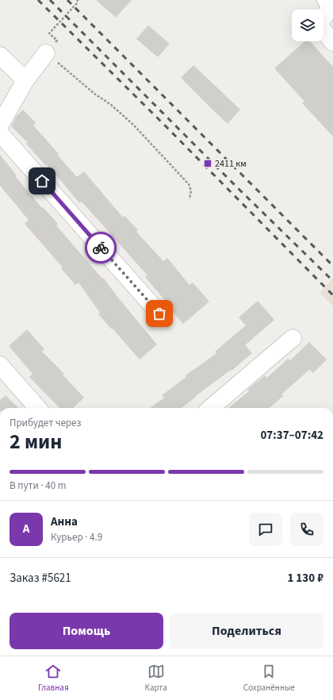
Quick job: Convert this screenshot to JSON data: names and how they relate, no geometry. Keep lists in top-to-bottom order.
{
  "places": {
    "transit": ["2411 км"]
  },
  "page": {
    "heading": ["2 мин", "Прибудет через", "07:37–07:42"],
    "panel": [
      "Анна",
      "Курьер · 4.9",
      "Заказ #5621",
      "1 130 ₽"
    ],
    "bar": "В пути · 40 m",
    "round": "А",
    "buttons": ["Помощь", "Поделиться"],
    "tabs": ["Главная", "Карта", "Сохранённые"]
  }
}
